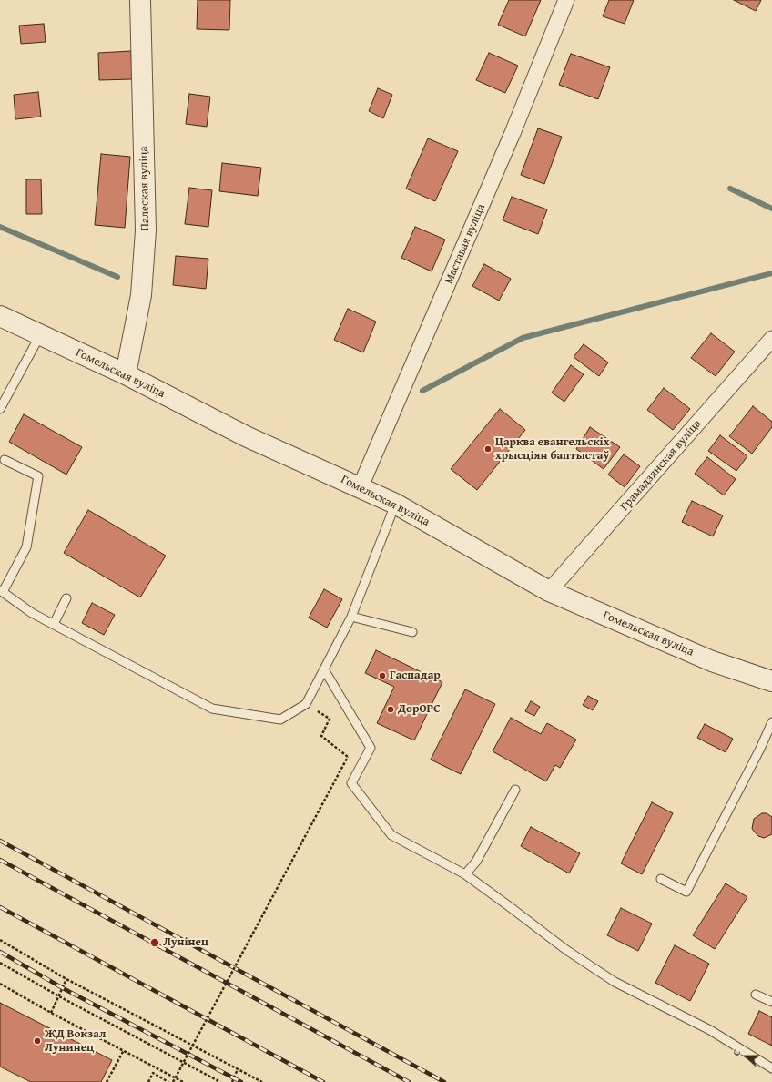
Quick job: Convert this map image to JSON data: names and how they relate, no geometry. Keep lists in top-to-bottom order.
{
  "streets": {
    "street": [
      "Палеская вуліца",
      "Маставая вуліца",
      "Гомельская вуліца",
      "Грамадзянская вуліца"
    ]
  },
  "crossings": [
    ["Палеская вуліца", "Гомельская вуліца"],
    ["Маставая вуліца", "Гомельская вуліца"],
    ["Гомельская вуліца", "Грамадзянская вуліца"]
  ],
  "places": [
    "Царква евангельскіх хрысціян баптыстаў",
    "Гаспадар",
    "ДорОРС",
    "Лунінец",
    "ЖД Вокзал Лунинец"
  ],
  "north": "left"
}
